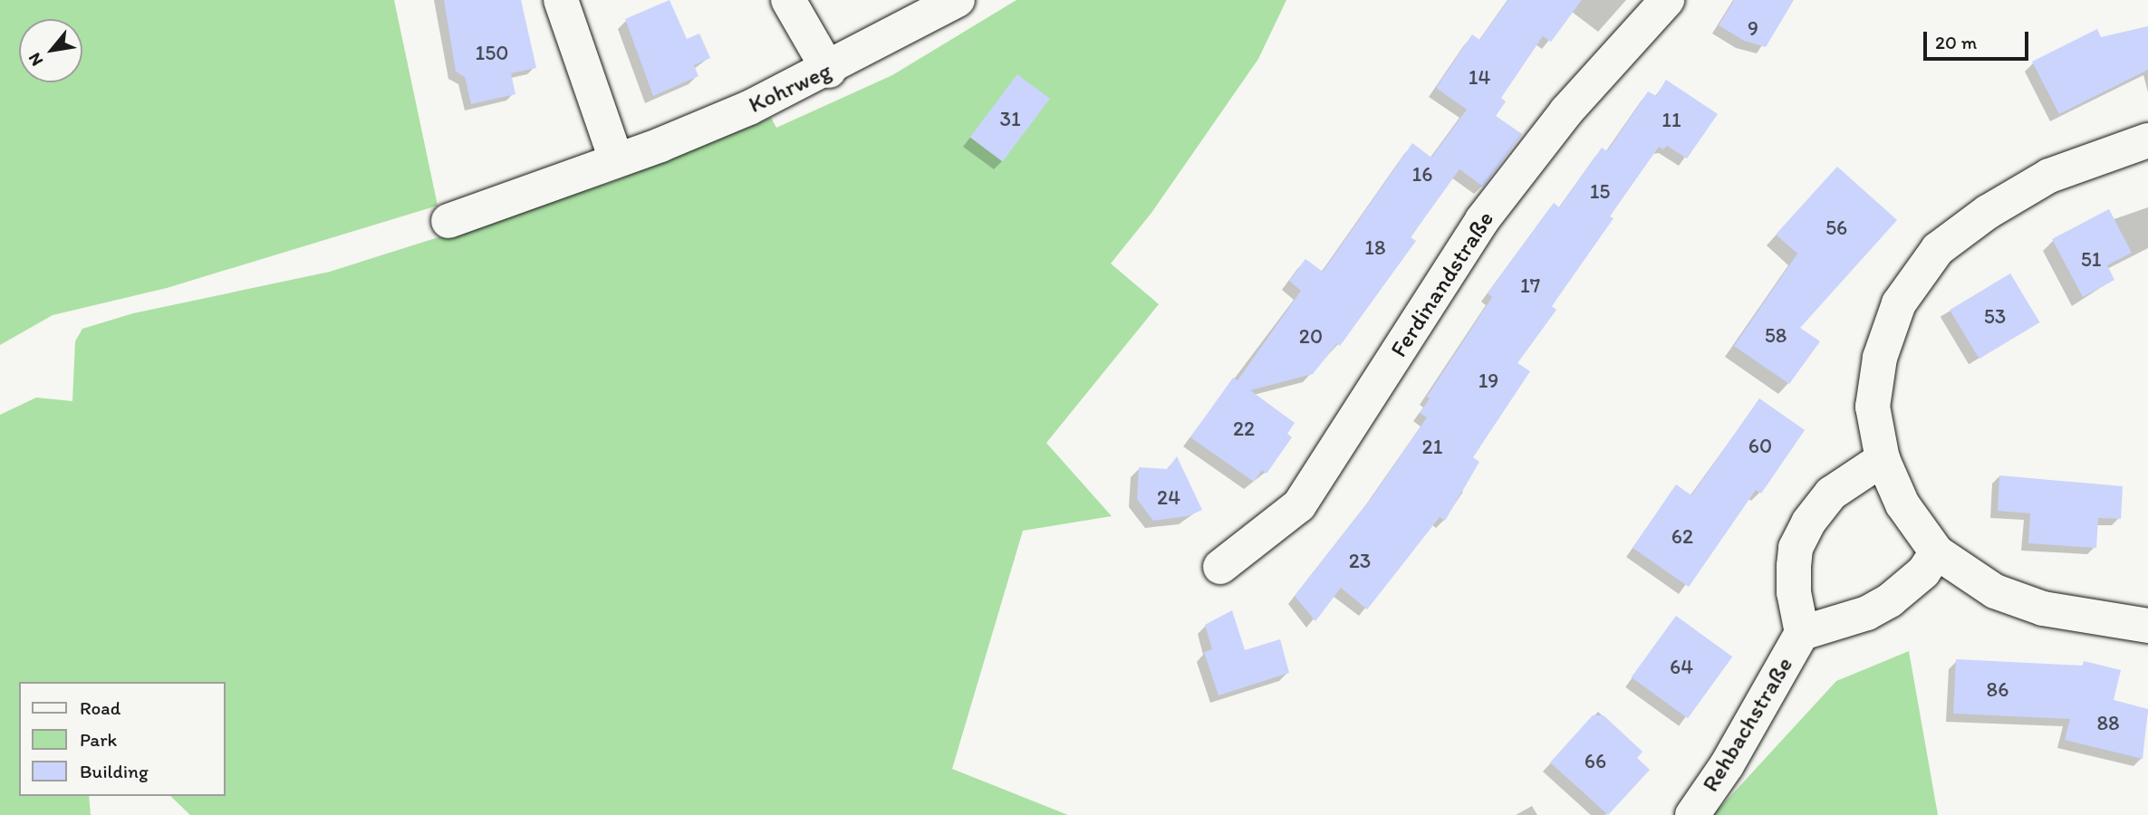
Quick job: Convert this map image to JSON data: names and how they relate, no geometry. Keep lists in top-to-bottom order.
{
  "streets": {
    "street": ["Kohrweg", "Ferdinandstraße", "Rehbachstraße"]
  },
  "house_numbers": [
    "9",
    "150",
    "14",
    "31",
    "11",
    "16",
    "15",
    "56",
    "18",
    "51",
    "17",
    "53",
    "58",
    "20",
    "19",
    "22",
    "60",
    "21",
    "24",
    "62",
    "23",
    "64",
    "86",
    "88",
    "66"
  ],
  "legend": ["Road", "Park", "Building"],
  "scale_bar": "20 m",
  "north": "bottom left"
}
